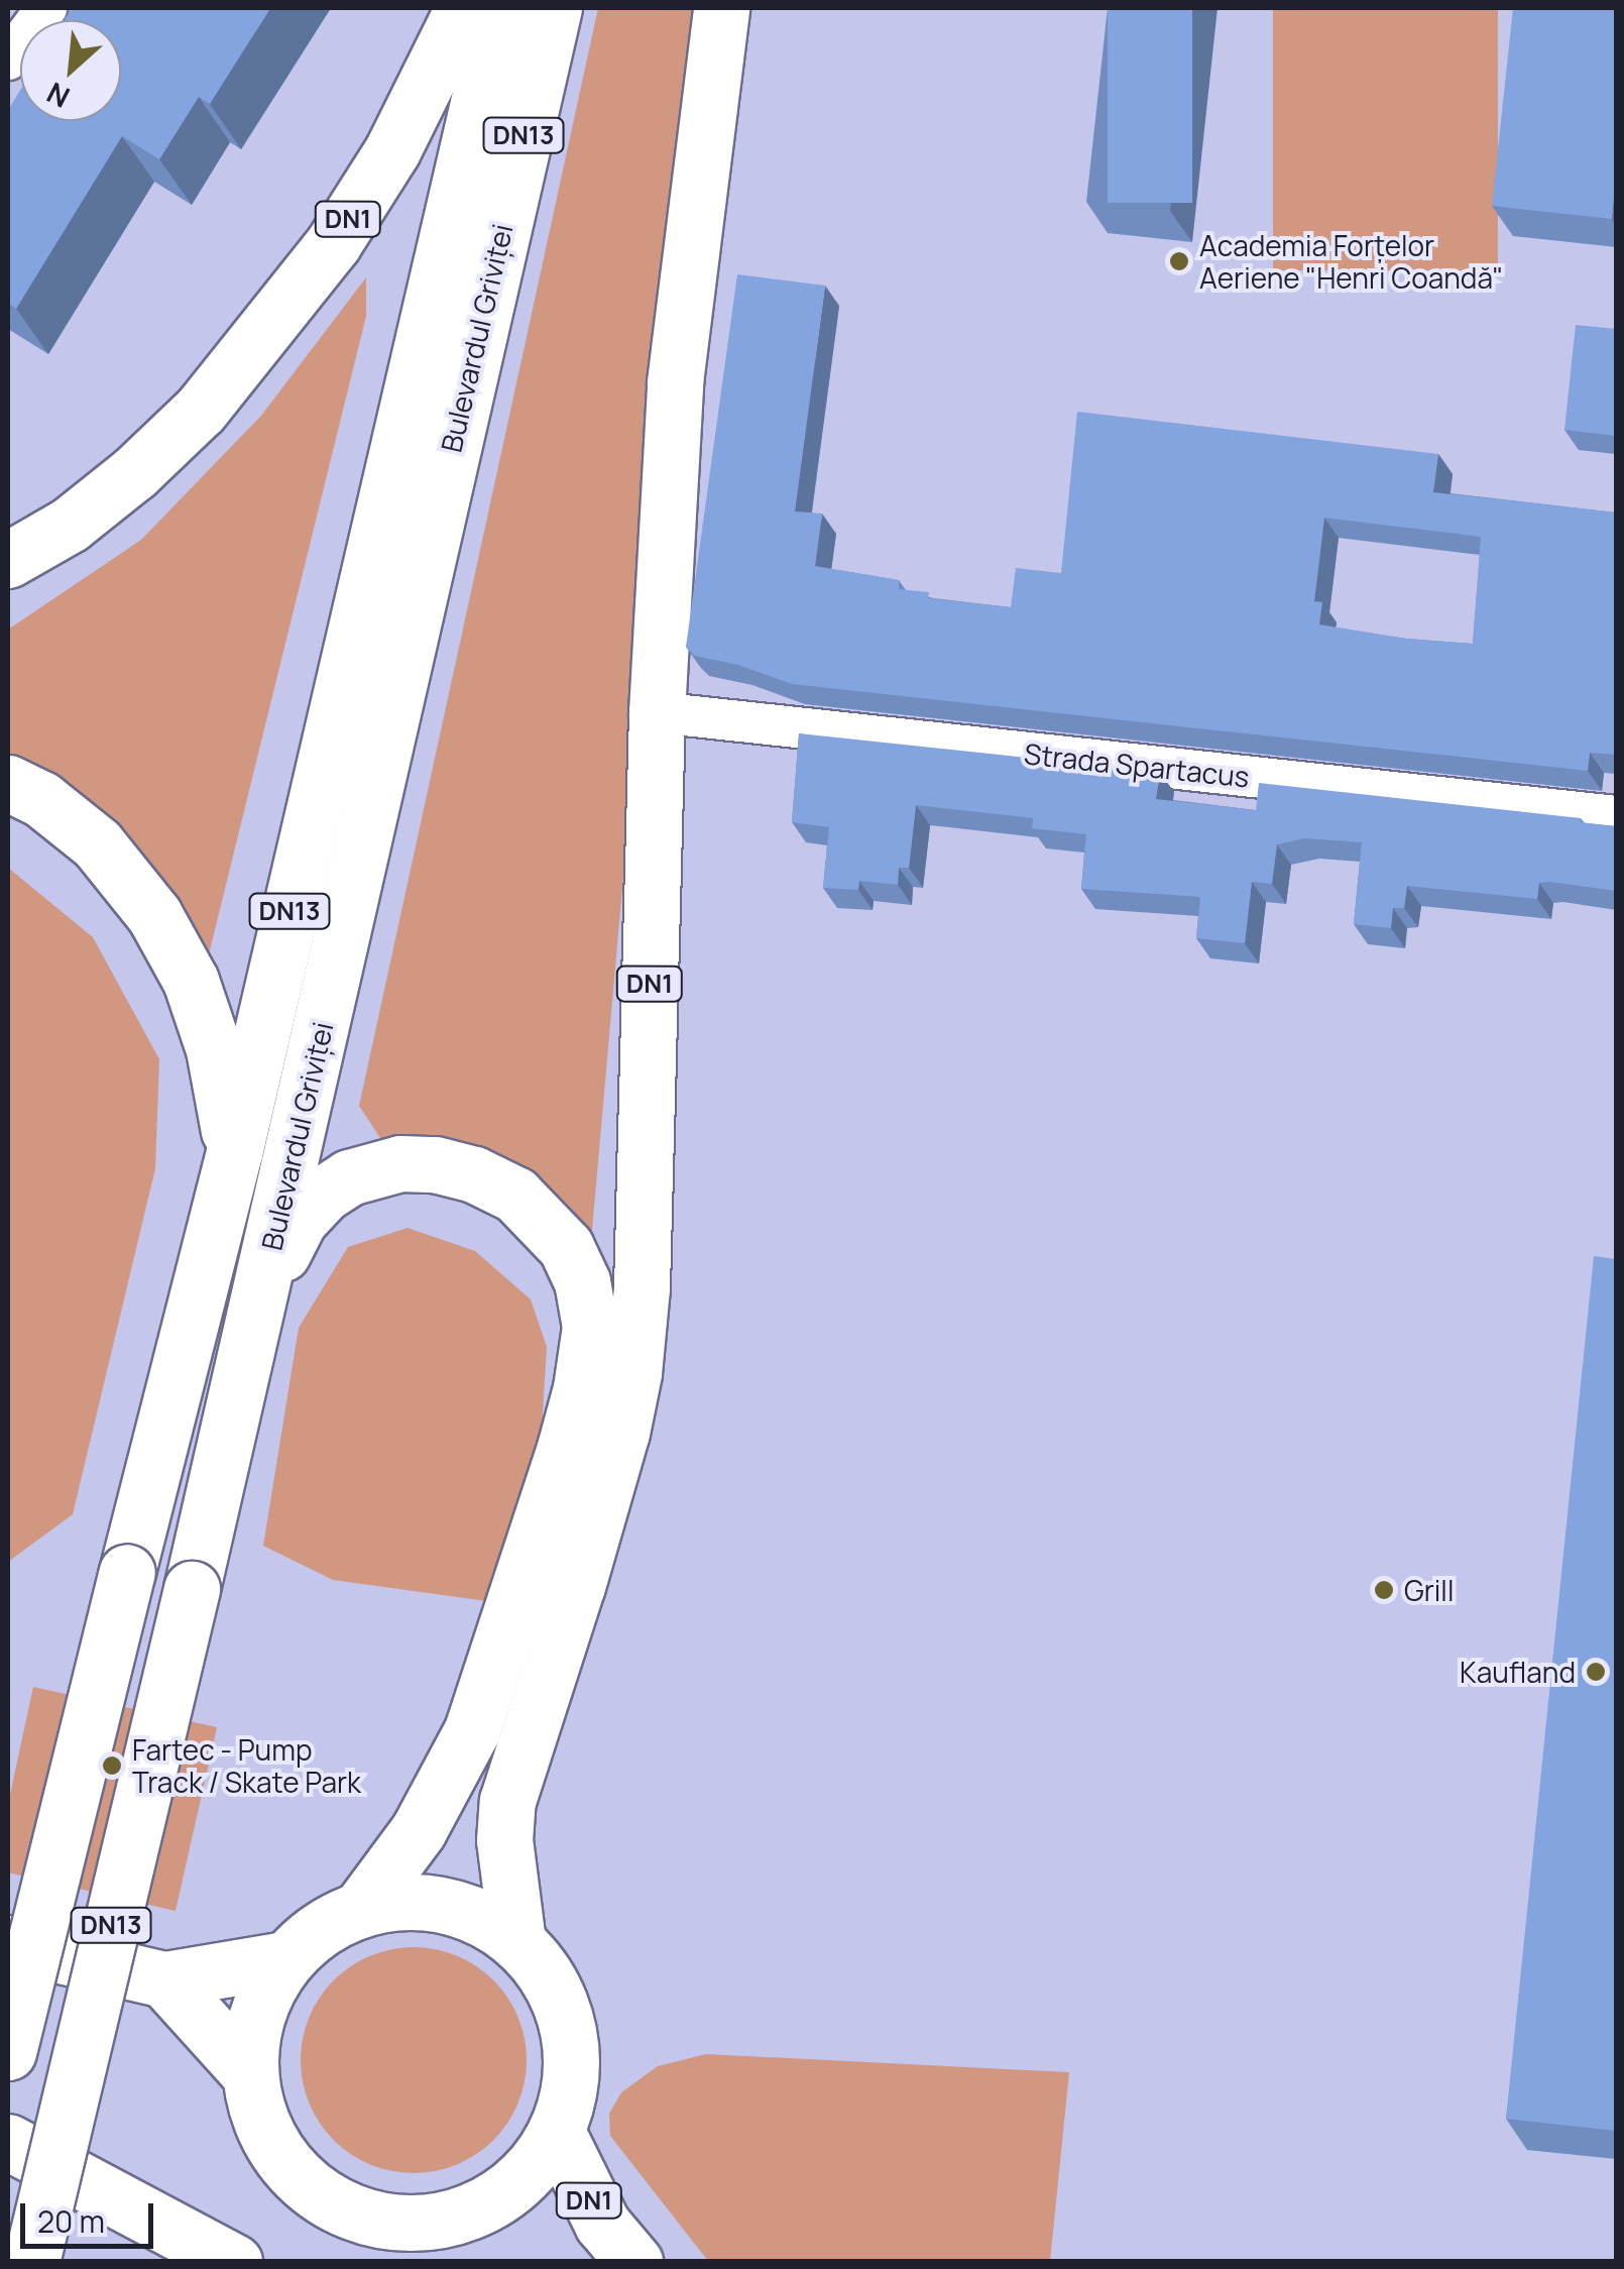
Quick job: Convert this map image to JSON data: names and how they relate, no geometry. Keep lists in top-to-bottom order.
{
  "streets": {
    "main road": ["DN13", "DN1", "Bulevardul Griviței"],
    "street": ["Strada Spartacus"]
  },
  "crossings": [
    ["DN1", "Strada Spartacus"]
  ],
  "places": [
    "Academia Forțelor Aeriene \"Henri Coandă\"",
    "Grill",
    "Kaufland",
    "Fartec - Pump Track / Skate Park"
  ],
  "scale_bar": "20 m",
  "north": "bottom left"
}
